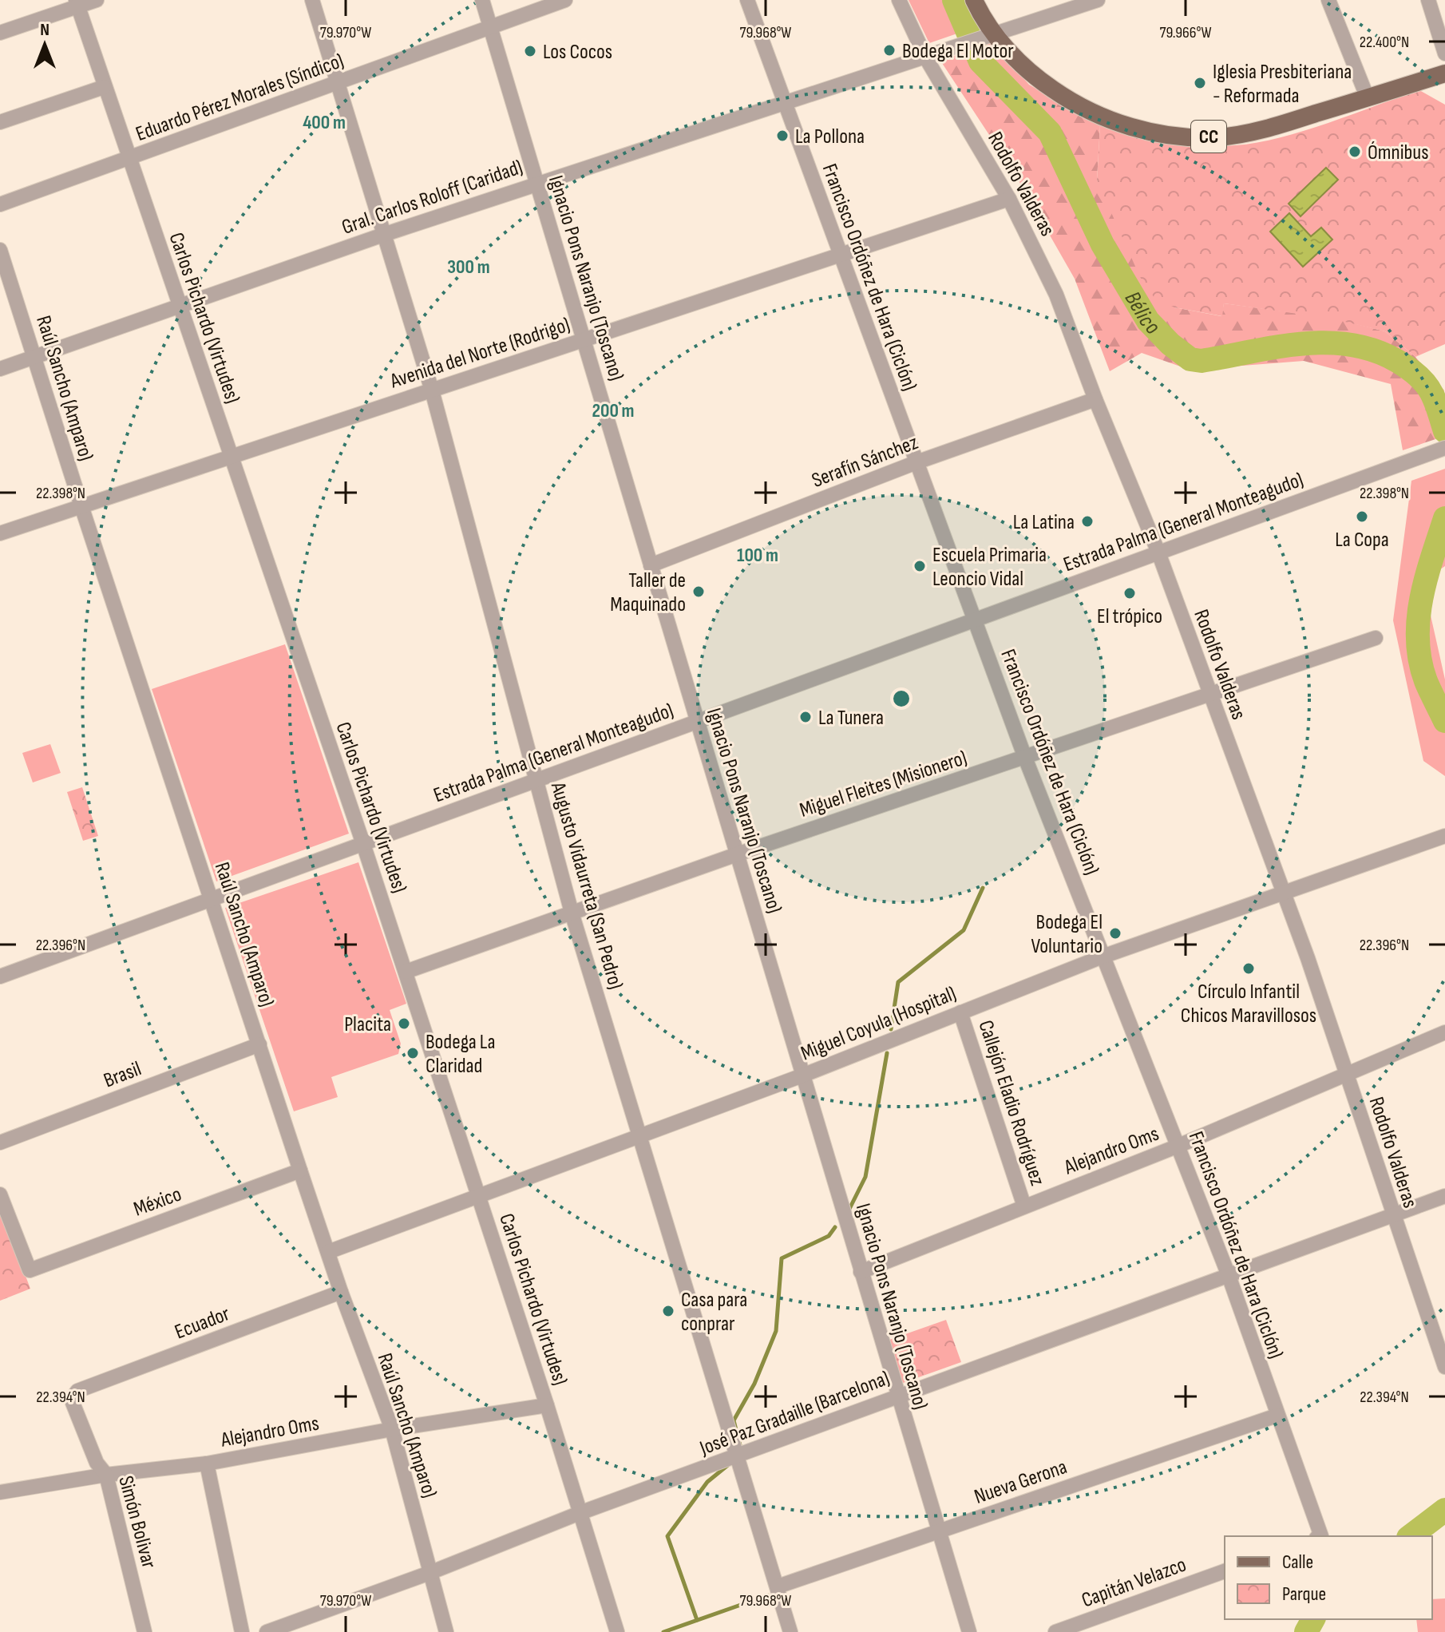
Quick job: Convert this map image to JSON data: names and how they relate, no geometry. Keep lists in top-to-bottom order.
{
  "streets": {
    "main road": ["CC"],
    "street": [
      "Eduardo Pérez Morales (Síndico)",
      "Rodolfo Valderas",
      "Gral. Carlos Roloff (Caridad)",
      "Francisco Ordóñez de Hara (Ciclón)",
      "Ignacio Pons Naranjo (Toscano)",
      "Carlos Pichardo (Virtudes)",
      "Avenida del Norte (Rodrigo)",
      "Raúl Sancho (Amparo)",
      "Serafín Sánchez",
      "Estrada Palma (General Monteagudo)",
      "Miguel Fleites (Misionero)",
      "Augusto Vidaurreta (San Pedro)",
      "Miguel Coyula (Hospital)",
      "Brasil",
      "Callejón Eladio Rodríguez",
      "Alejandro Oms",
      "México",
      "Ecuador",
      "José Paz Gradaille (Barcelona)",
      "Nueva Gerona",
      "Simón Bolivar",
      "Capitán Velazco"
    ]
  },
  "crossings": [
    ["Eduardo Pérez Morales (Síndico)", "Ignacio Pons Naranjo (Toscano)"],
    ["Eduardo Pérez Morales (Síndico)", "Carlos Pichardo (Virtudes)"],
    ["Eduardo Pérez Morales (Síndico)", "Augusto Vidaurreta (San Pedro)"],
    ["CC", "Gral. Carlos Roloff (Caridad)"],
    ["Rodolfo Valderas", "Gral. Carlos Roloff (Caridad)"],
    ["Rodolfo Valderas", "Avenida del Norte (Rodrigo)"],
    ["Rodolfo Valderas", "Serafín Sánchez"],
    ["Rodolfo Valderas", "Estrada Palma (General Monteagudo)"],
    ["Rodolfo Valderas", "Miguel Fleites (Misionero)"],
    ["Rodolfo Valderas", "Miguel Coyula (Hospital)"],
    ["Rodolfo Valderas", "Alejandro Oms"],
    ["Rodolfo Valderas", "José Paz Gradaille (Barcelona)"],
    ["Gral. Carlos Roloff (Caridad)", "Francisco Ordóñez de Hara (Ciclón)"],
    ["Gral. Carlos Roloff (Caridad)", "Ignacio Pons Naranjo (Toscano)"],
    ["Gral. Carlos Roloff (Caridad)", "Carlos Pichardo (Virtudes)"],
    ["Gral. Carlos Roloff (Caridad)", "Raúl Sancho (Amparo)"],
    ["Gral. Carlos Roloff (Caridad)", "Augusto Vidaurreta (San Pedro)"],
    ["Francisco Ordóñez de Hara (Ciclón)", "Avenida del Norte (Rodrigo)"],
    ["Francisco Ordóñez de Hara (Ciclón)", "Serafín Sánchez"],
    ["Francisco Ordóñez de Hara (Ciclón)", "Estrada Palma (General Monteagudo)"],
    ["Francisco Ordóñez de Hara (Ciclón)", "Miguel Fleites (Misionero)"],
    ["Francisco Ordóñez de Hara (Ciclón)", "Miguel Coyula (Hospital)"],
    ["Francisco Ordóñez de Hara (Ciclón)", "Alejandro Oms"],
    ["Francisco Ordóñez de Hara (Ciclón)", "José Paz Gradaille (Barcelona)"],
    ["Francisco Ordóñez de Hara (Ciclón)", "Nueva Gerona"],
    ["Ignacio Pons Naranjo (Toscano)", "Avenida del Norte (Rodrigo)"],
    ["Ignacio Pons Naranjo (Toscano)", "Serafín Sánchez"],
    ["Ignacio Pons Naranjo (Toscano)", "Estrada Palma (General Monteagudo)"],
    ["Ignacio Pons Naranjo (Toscano)", "Miguel Fleites (Misionero)"],
    ["Ignacio Pons Naranjo (Toscano)", "Miguel Coyula (Hospital)"],
    ["Ignacio Pons Naranjo (Toscano)", "Alejandro Oms"],
    ["Ignacio Pons Naranjo (Toscano)", "José Paz Gradaille (Barcelona)"],
    ["Ignacio Pons Naranjo (Toscano)", "Nueva Gerona"],
    ["Carlos Pichardo (Virtudes)", "Avenida del Norte (Rodrigo)"],
    ["Carlos Pichardo (Virtudes)", "Estrada Palma (General Monteagudo)"],
    ["Carlos Pichardo (Virtudes)", "Miguel Fleites (Misionero)"],
    ["Carlos Pichardo (Virtudes)", "Miguel Coyula (Hospital)"],
    ["Carlos Pichardo (Virtudes)", "Alejandro Oms"],
    ["Carlos Pichardo (Virtudes)", "José Paz Gradaille (Barcelona)"],
    ["Avenida del Norte (Rodrigo)", "Raúl Sancho (Amparo)"],
    ["Avenida del Norte (Rodrigo)", "Augusto Vidaurreta (San Pedro)"],
    ["Raúl Sancho (Amparo)", "Estrada Palma (General Monteagudo)"],
    ["Raúl Sancho (Amparo)", "Miguel Coyula (Hospital)"],
    ["Raúl Sancho (Amparo)", "Brasil"],
    ["Raúl Sancho (Amparo)", "Alejandro Oms"],
    ["Raúl Sancho (Amparo)", "México"],
    ["Raúl Sancho (Amparo)", "Ecuador"],
    ["Raúl Sancho (Amparo)", "José Paz Gradaille (Barcelona)"],
    ["Estrada Palma (General Monteagudo)", "Augusto Vidaurreta (San Pedro)"],
    ["Miguel Fleites (Misionero)", "Augusto Vidaurreta (San Pedro)"],
    ["Augusto Vidaurreta (San Pedro)", "Miguel Coyula (Hospital)"],
    ["Augusto Vidaurreta (San Pedro)", "José Paz Gradaille (Barcelona)"],
    ["Augusto Vidaurreta (San Pedro)", "Nueva Gerona"],
    ["Miguel Coyula (Hospital)", "Callejón Eladio Rodríguez"],
    ["Callejón Eladio Rodríguez", "Alejandro Oms"],
    ["Alejandro Oms", "Simón Bolivar"],
    ["Ecuador", "Simón Bolivar"]
  ],
  "water": ["Bélico"],
  "places": [
    "Bodega El Motor",
    "Los Cocos",
    "Iglesia Presbiteriana - Reformada",
    "La Pollona",
    "Ómnibus",
    "La Copa",
    "La Latina",
    "Escuela Primaria Leoncio Vidal",
    "Taller de Maquinado",
    "El trópico",
    "La Tunera",
    "Bodega El Voluntario",
    "Círculo Infantil Chicos Maravillosos",
    "Placita",
    "Bodega La Claridad",
    "Casa para conprar"
  ],
  "legend": ["Calle", "Parque"],
  "north": "top",
  "coordinates": [
    "79.970°W",
    "79.968°W",
    "79.966°W",
    "22.400°N",
    "22.398°N",
    "22.396°N",
    "22.394°N"
  ],
  "rings": [
    "400 m",
    "300 m",
    "200 m",
    "100 m"
  ]
}
